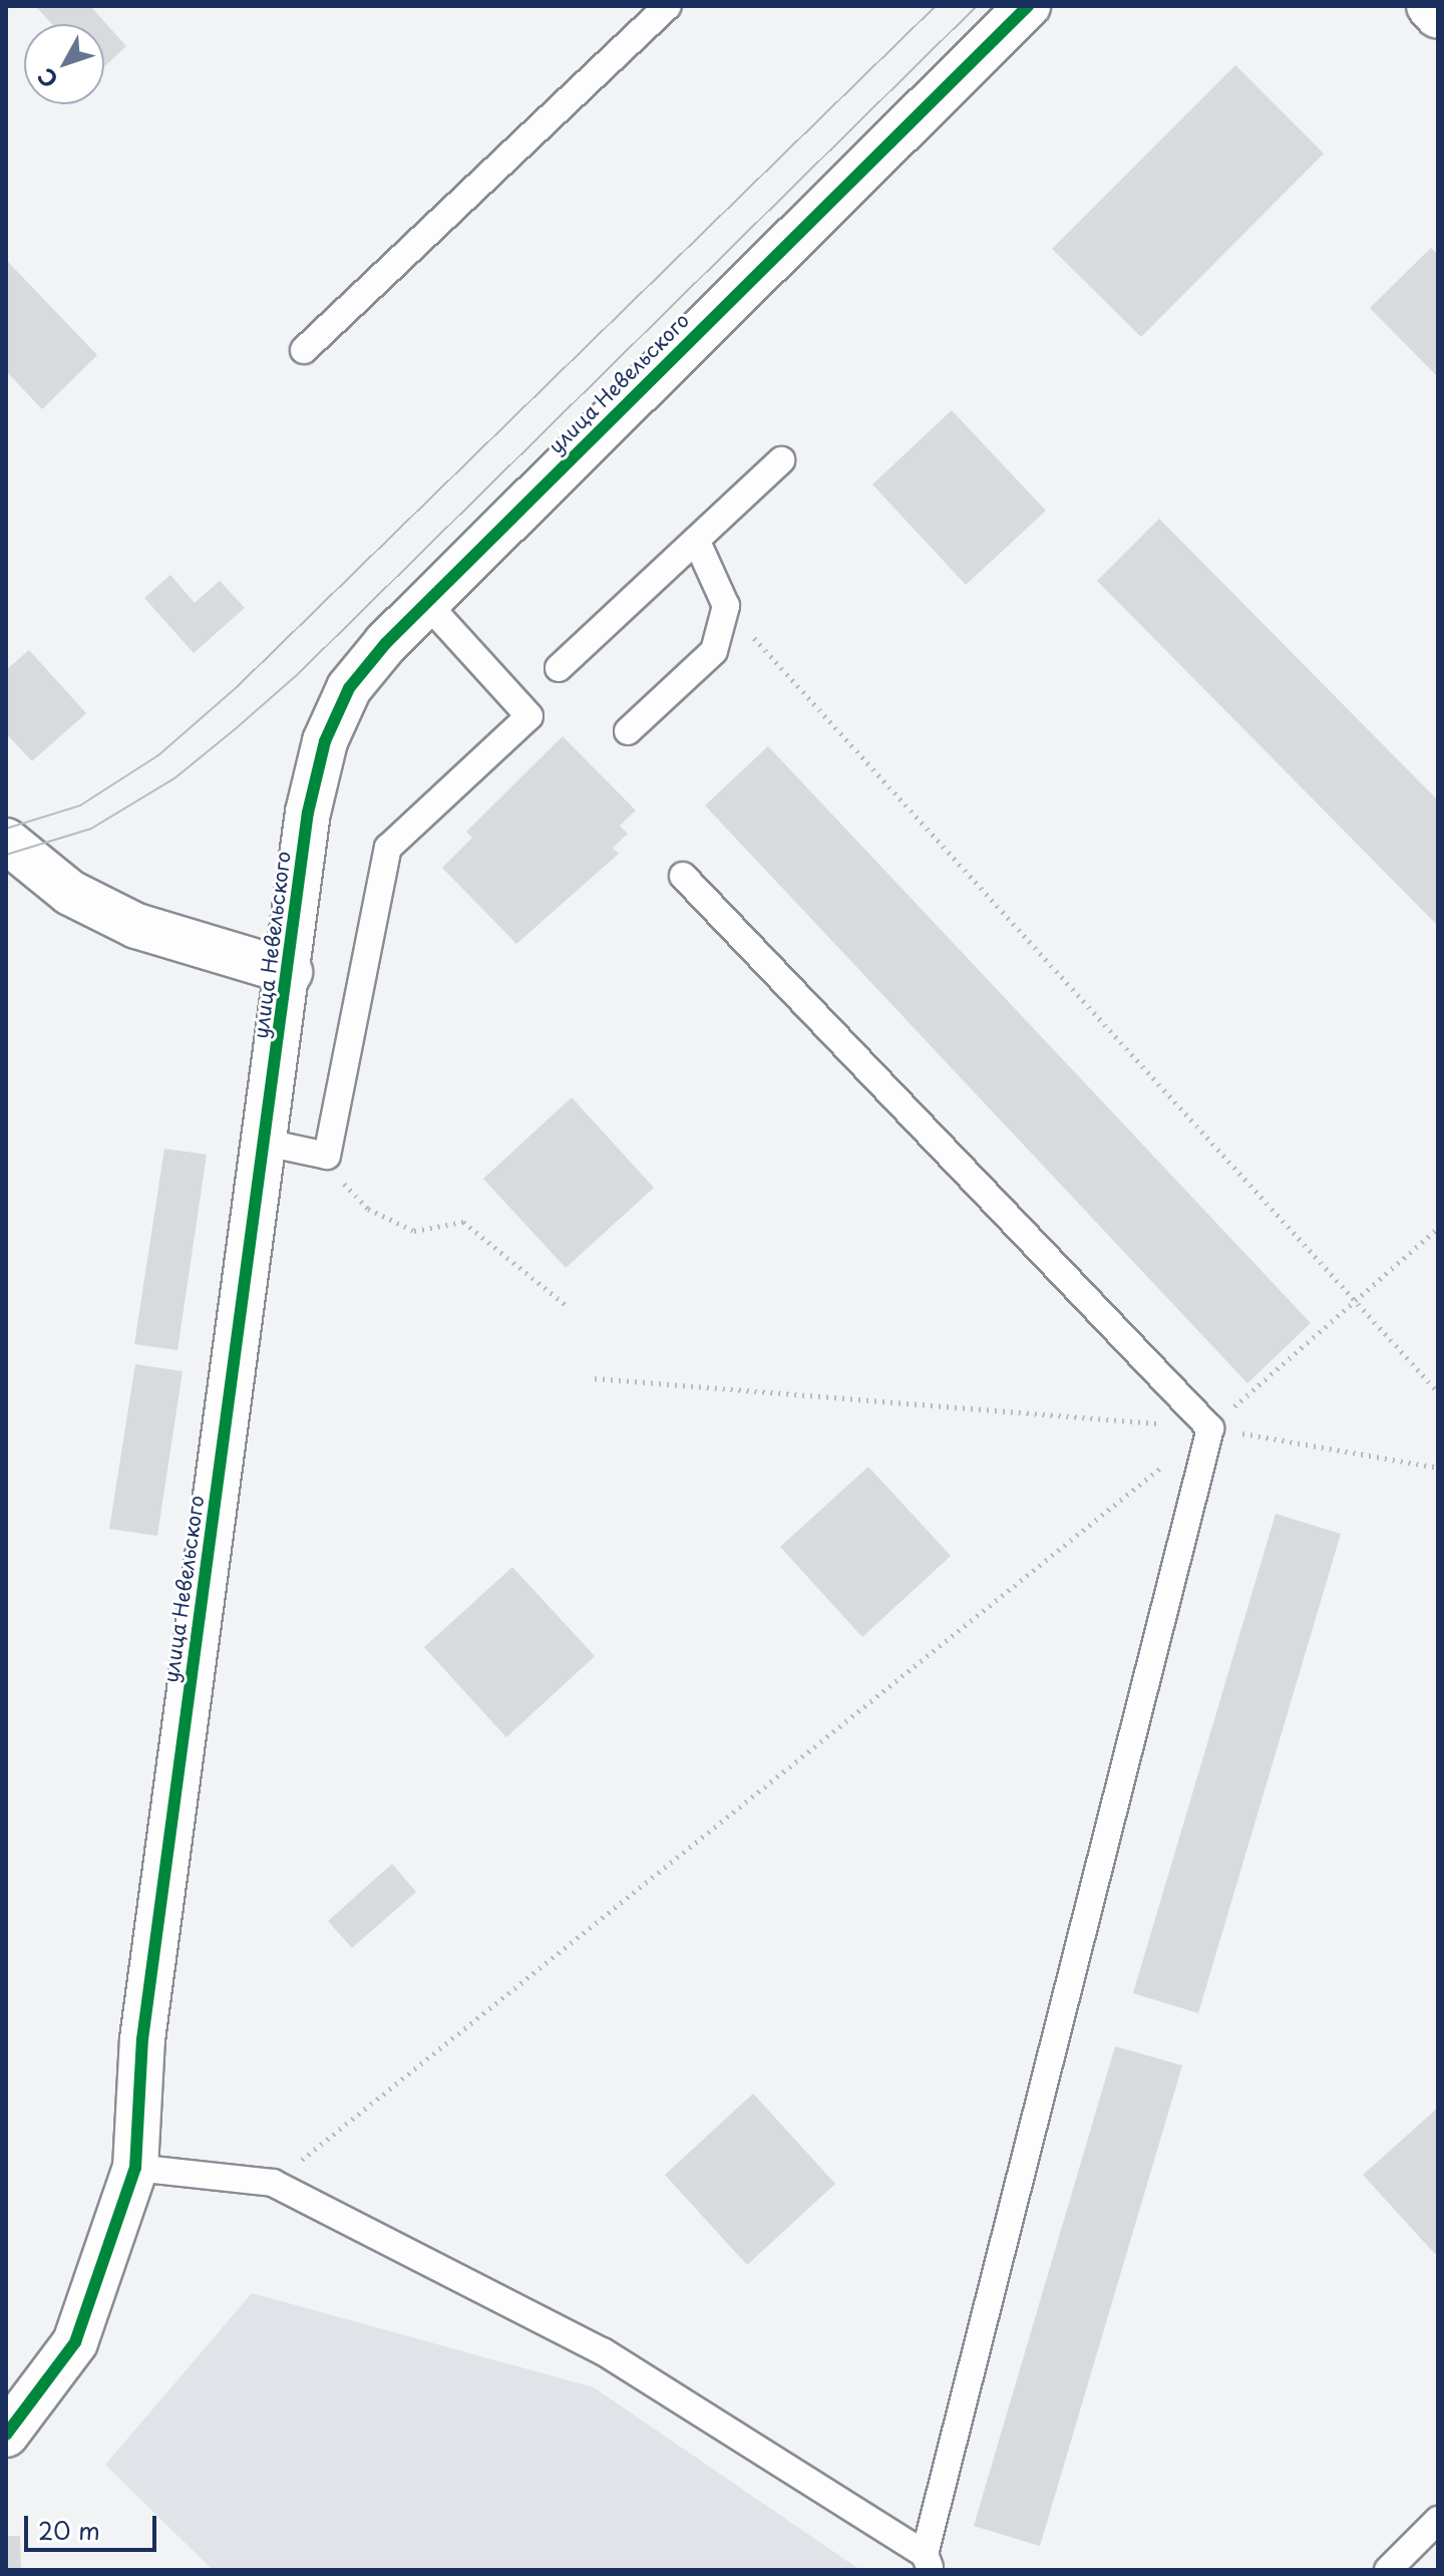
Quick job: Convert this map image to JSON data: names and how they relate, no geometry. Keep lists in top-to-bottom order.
{
  "streets": {
    "street": ["улица Невельского"]
  },
  "scale_bar": "20 m",
  "north": "bottom left"
}
